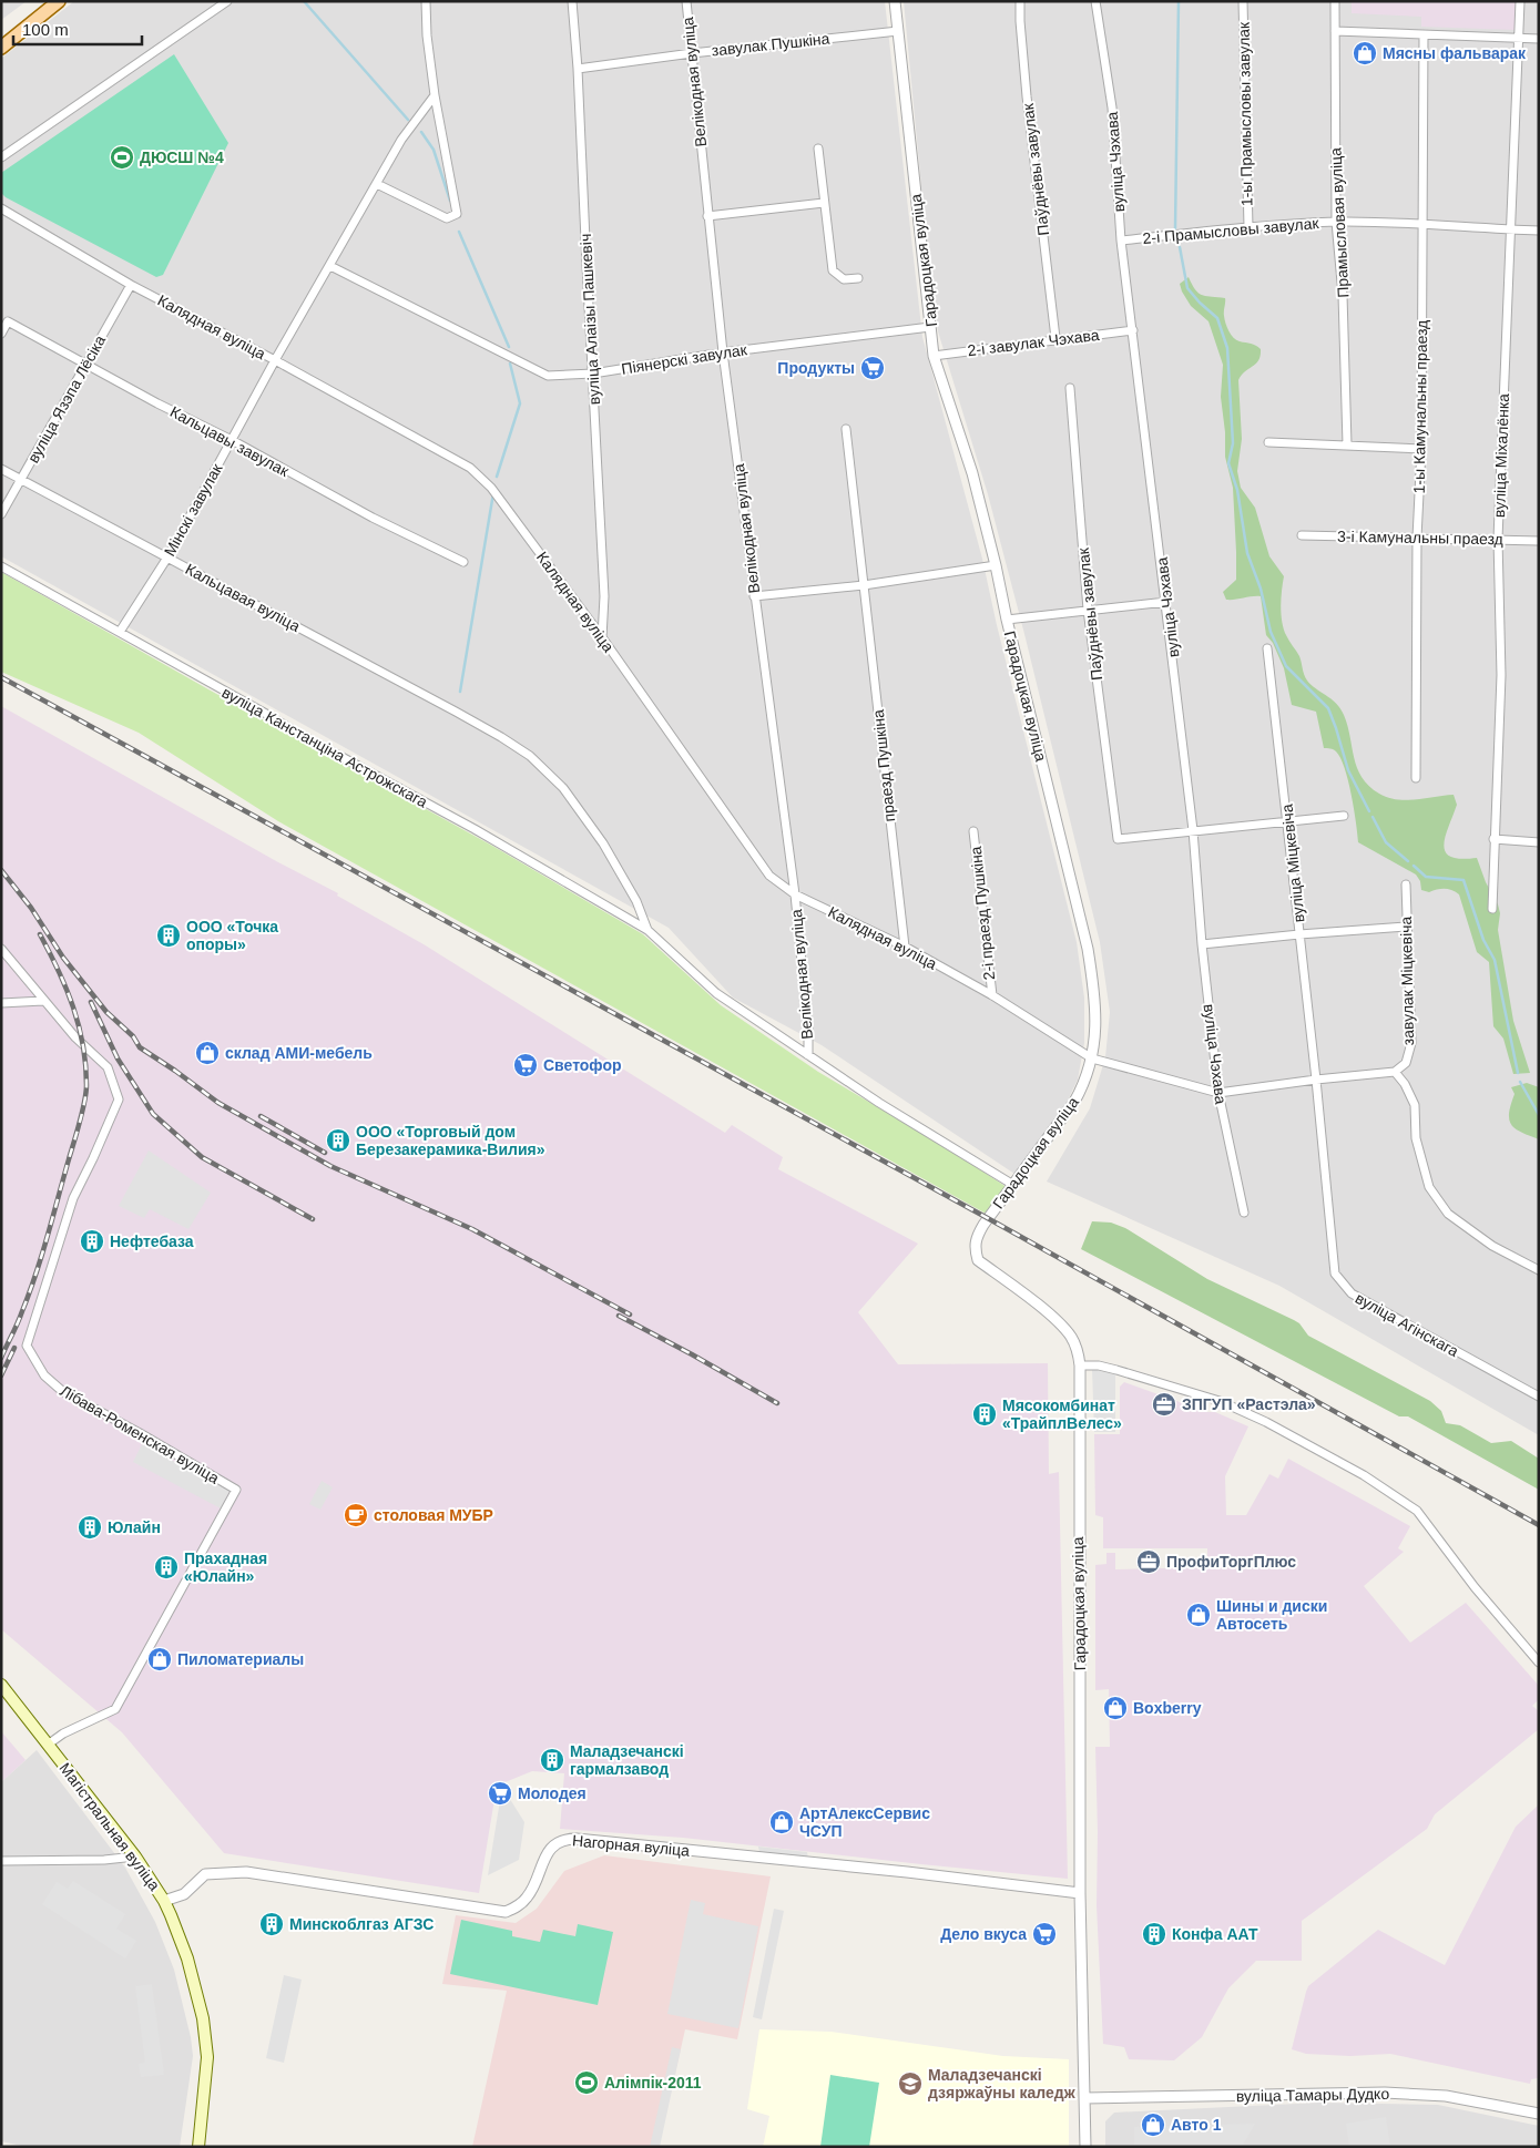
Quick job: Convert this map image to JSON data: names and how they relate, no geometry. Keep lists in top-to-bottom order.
{
  "streets": {
    "main road": ["Магістральная вуліца"],
    "street": [
      "завулак Пушкіна",
      "Велікодная вуліца",
      "1-ы Прамысловы завулак",
      "вуліца Чэхава",
      "Паўднёвы завулак",
      "Прамысловая вуліца",
      "2-і Прамысловы завулак",
      "Гарадоцкая вуліца",
      "вуліца Алаізы Пашкевіч",
      "Калядная вуліца",
      "2-і завулак Чэхава",
      "Піянерскі завулак",
      "вуліца Язэпа Лёсіка",
      "1-ы Камунальны праезд",
      "Кальцавы завулак",
      "вуліца Міхалёнка",
      "Мінскі завулак",
      "3-і Камунальны праезд",
      "Кальцавая вуліца",
      "вуліца Канстанціна Астрожскага",
      "праезд Пушкіна",
      "вуліца Міцкевіча",
      "2-і праезд Пушкіна",
      "завулак Міцкевіча",
      "вуліца Агінскага",
      "Лібава-Роменская вуліца",
      "Нагорная вуліца",
      "вуліца Тамары Дудко"
    ]
  },
  "crossings": [
    ["завулак Пушкіна", "Велікодная вуліца"],
    ["завулак Пушкіна", "Гарадоцкая вуліца"],
    ["завулак Пушкіна", "вуліца Алаізы Пашкевіч"],
    ["Велікодная вуліца", "Калядная вуліца"],
    ["Велікодная вуліца", "Піянерскі завулак"],
    ["Велікодная вуліца", "вуліца Канстанціна Астрожскага"],
    ["1-ы Прамысловы завулак", "2-і Прамысловы завулак"],
    ["вуліца Чэхава", "Паўднёвы завулак"],
    ["вуліца Чэхава", "2-і Прамысловы завулак"],
    ["вуліца Чэхава", "Калядная вуліца"],
    ["вуліца Чэхава", "2-і завулак Чэхава"],
    ["Паўднёвы завулак", "2-і завулак Чэхава"],
    ["Прамысловая вуліца", "2-і Прамысловы завулак"],
    ["2-і Прамысловы завулак", "1-ы Камунальны праезд"],
    ["2-і Прамысловы завулак", "вуліца Міхалёнка"],
    ["Гарадоцкая вуліца", "Калядная вуліца"],
    ["Гарадоцкая вуліца", "2-і завулак Чэхава"],
    ["Гарадоцкая вуліца", "Піянерскі завулак"],
    ["Гарадоцкая вуліца", "вуліца Канстанціна Астрожскага"],
    ["Гарадоцкая вуліца", "Нагорная вуліца"],
    ["Гарадоцкая вуліца", "вуліца Тамары Дудко"],
    ["вуліца Алаізы Пашкевіч", "Калядная вуліца"],
    ["вуліца Алаізы Пашкевіч", "Піянерскі завулак"],
    ["Калядная вуліца", "вуліца Язэпа Лёсіка"],
    ["Калядная вуліца", "Мінскі завулак"],
    ["Калядная вуліца", "праезд Пушкіна"],
    ["Калядная вуліца", "2-і праезд Пушкіна"],
    ["Піянерскі завулак", "Мінскі завулак"],
    ["вуліца Язэпа Лёсіка", "Кальцавы завулак"],
    ["вуліца Язэпа Лёсіка", "Кальцавая вуліца"],
    ["1-ы Камунальны праезд", "3-і Камунальны праезд"],
    ["Кальцавы завулак", "Мінскі завулак"],
    ["вуліца Міхалёнка", "3-і Камунальны праезд"],
    ["Мінскі завулак", "Кальцавая вуліца"],
    ["Мінскі завулак", "вуліца Канстанціна Астрожскага"],
    ["Кальцавая вуліца", "вуліца Канстанціна Астрожскага"],
    ["вуліца Міцкевіча", "вуліца Агінскага"],
    ["Лібава-Роменская вуліца", "Магістральная вуліца"],
    ["Магістральная вуліца", "Нагорная вуліца"]
  ],
  "places": {
    "shop": [
      "Мясны фальварак",
      "склад АМИ-мебель",
      "Шины и диски Автосеть",
      "Пиломатериалы",
      "Boxberry",
      "АртАлексСервис ЧСУП",
      "Авто 1"
    ],
    "sports": ["ДЮСШ №4", "Алімпік-2011"],
    "supermarket": [
      "Продукты",
      "Светофор",
      "Молодея",
      "Дело вкуса"
    ],
    "building": [
      "ООО «Точка опоры»",
      "ООО «Торговый дом Березакерамика-Вилия»",
      "Нефтебаза",
      "Мясокомбинат «ТрайплВелес»",
      "Юлайн",
      "Прахадная «Юлайн»",
      "Маладзечанскі гармалзавод",
      "Минскоблгаз АГЗС",
      "Конфа ААТ"
    ],
    "office": ["ЗПГУП «Растэла»", "ПрофиТоргПлюс"],
    "cafe": ["столовая МУБР"],
    "school or university": ["Маладзечанскі дзяржаўны каледж"]
  },
  "scale_bar": "100 m"
}
